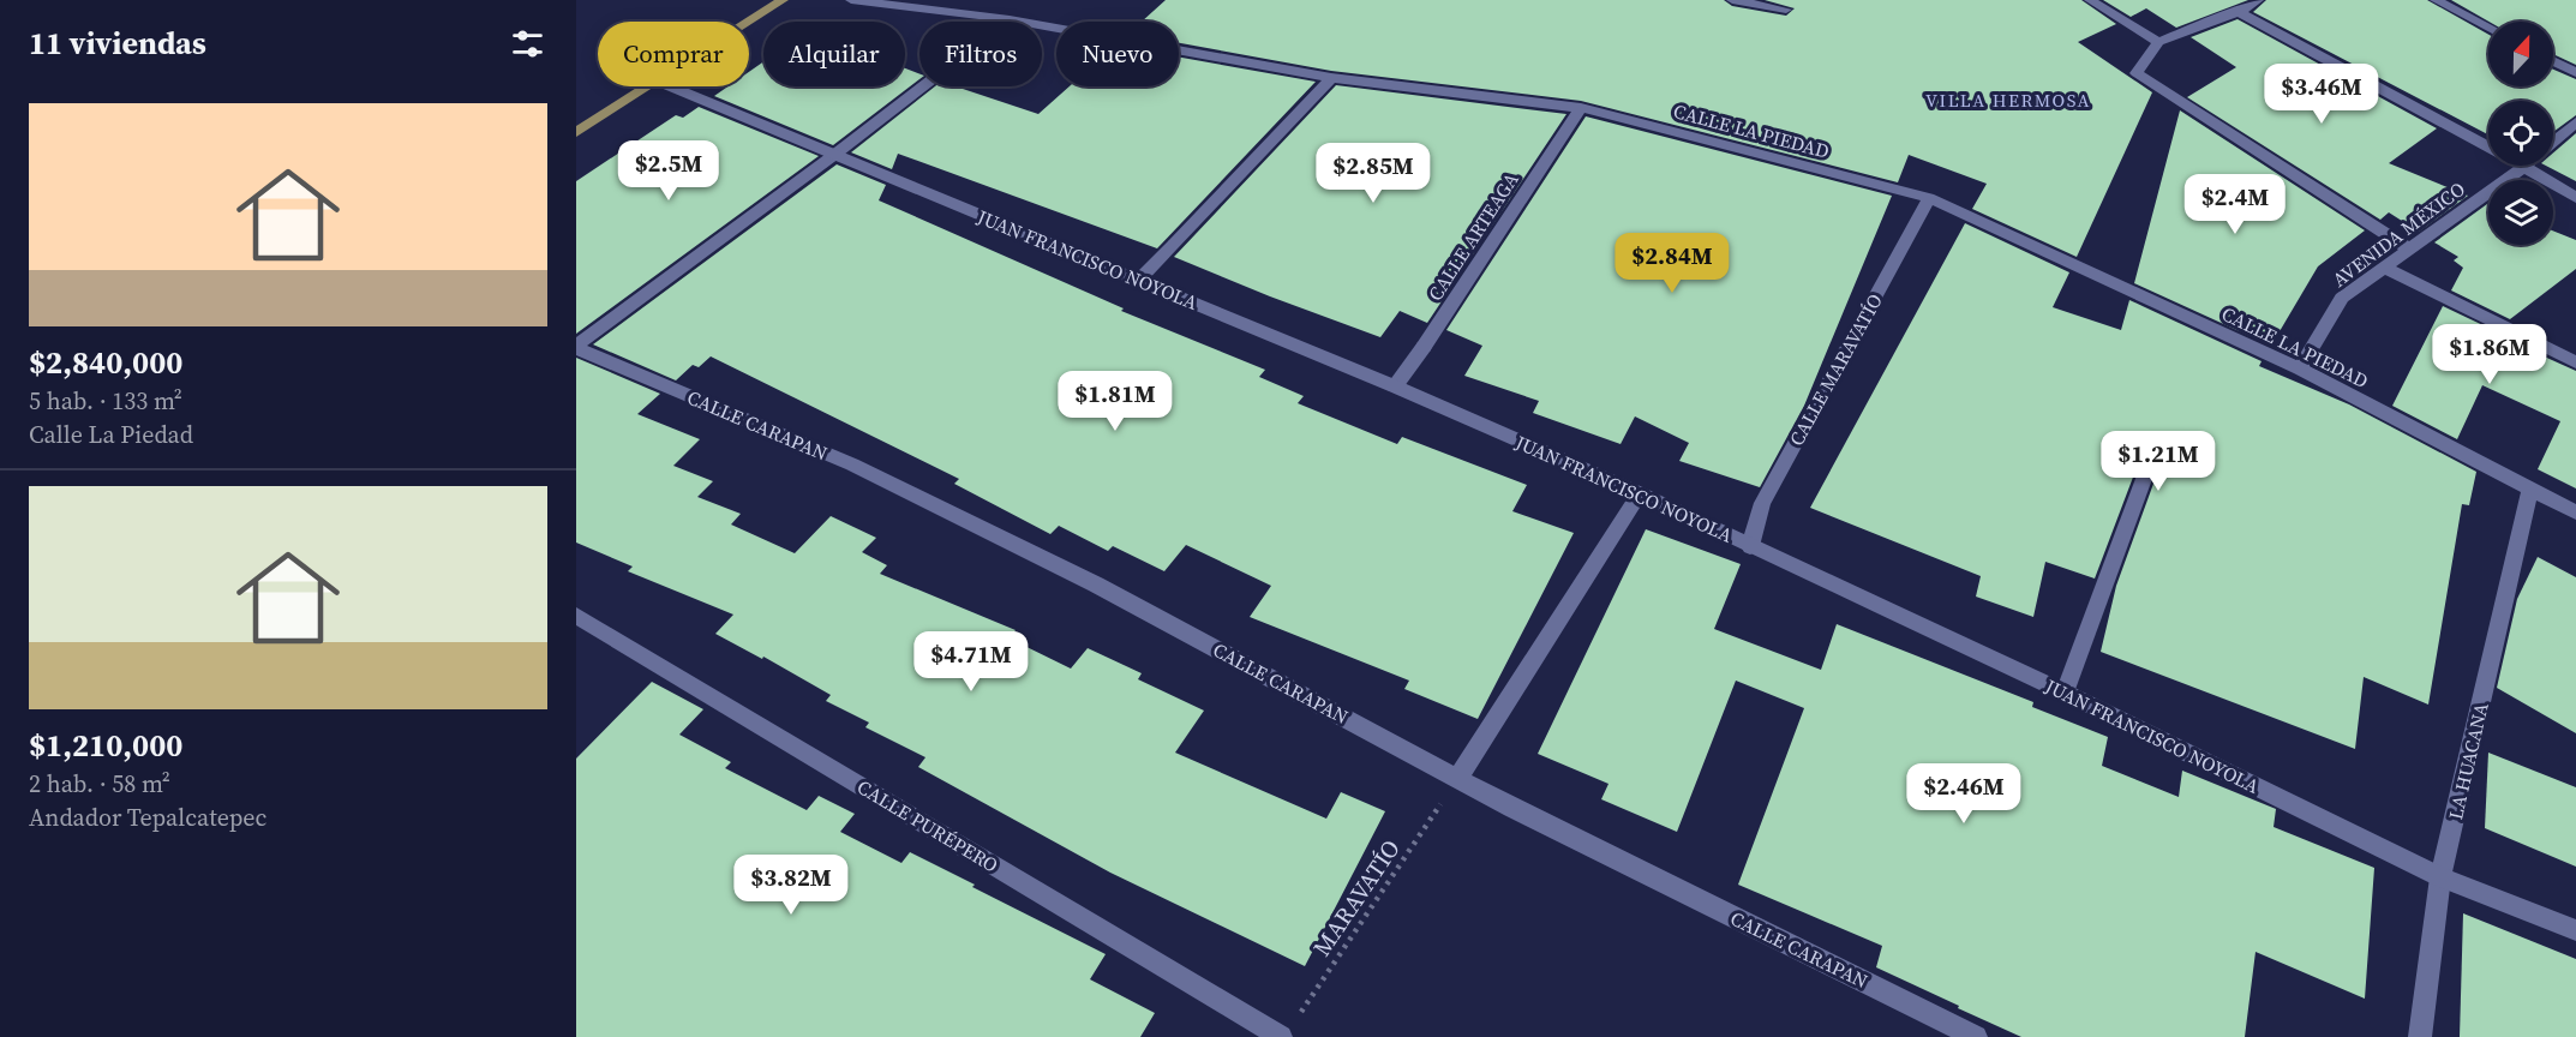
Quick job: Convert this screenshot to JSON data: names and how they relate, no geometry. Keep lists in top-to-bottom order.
{
  "streets": {
    "street": [
      "CALLE LA PIEDAD",
      "AVENIDA MÉXICO",
      "CALLE ARTEAGA",
      "JUAN FRANCISCO NOYOLA",
      "CALLE MARAVATÍO",
      "CALLE CARAPAN",
      "LA HUACANA",
      "CALLE PURÉPERO"
    ],
    "path": ["MARAVATÍO"]
  },
  "crossings": [
    ["CALLE LA PIEDAD", "AVENIDA MÉXICO"],
    ["CALLE LA PIEDAD", "CALLE ARTEAGA"],
    ["CALLE LA PIEDAD", "CALLE MARAVATÍO"],
    ["CALLE LA PIEDAD", "LA HUACANA"],
    ["CALLE ARTEAGA", "JUAN FRANCISCO NOYOLA"],
    ["JUAN FRANCISCO NOYOLA", "CALLE MARAVATÍO"],
    ["JUAN FRANCISCO NOYOLA", "LA HUACANA"],
    ["CALLE CARAPAN", "MARAVATÍO"]
  ],
  "districts": ["VILLA HERMOSA"],
  "north": "top",
  "page": {
    "heading": "11 viviendas",
    "chip": [
      "Comprar",
      "Alquilar",
      "Filtros",
      "Nuevo"
    ],
    "price": [
      "$3.46M",
      "$2.5M",
      "$2.85M",
      "$2.4M",
      "$2.84M",
      "$1.86M",
      "$1.81M",
      "$1.21M",
      "$4.71M",
      "$2.46M",
      "$3.82M"
    ],
    "list": [
      {
        "name": "$2,840,000",
        "note": "5 hab. · 133 m² · Calle La Piedad"
      },
      {
        "name": "$1,210,000",
        "note": "2 hab. · 58 m² · Andador Tepalcatepec"
      }
    ]
  }
}
